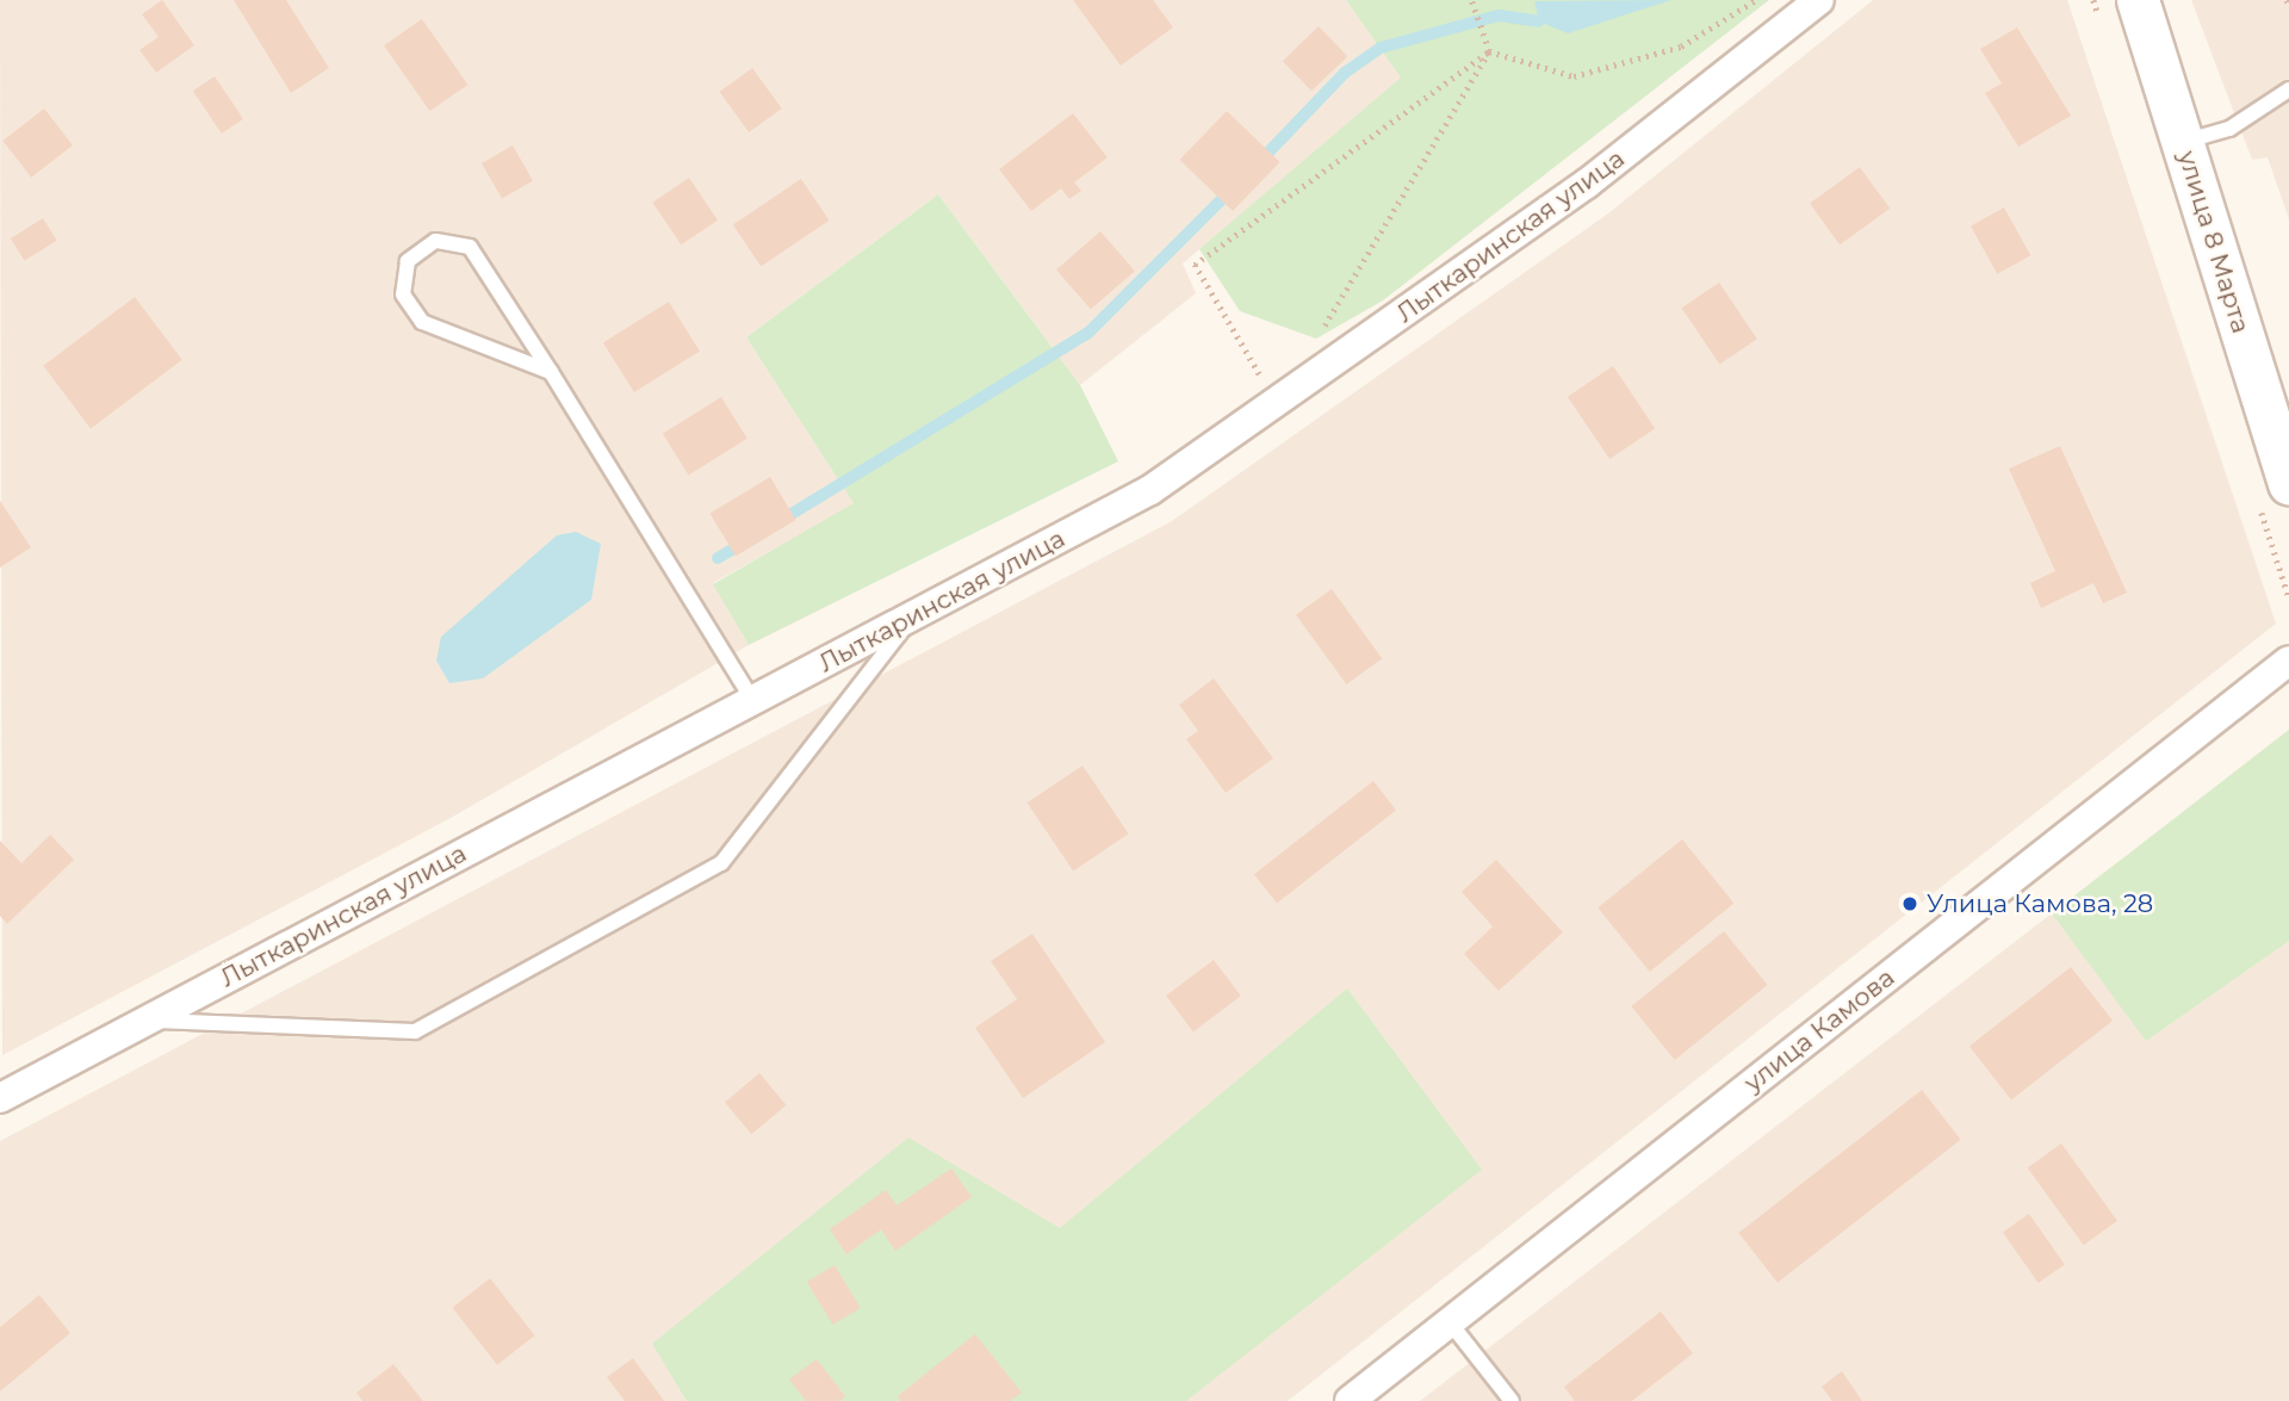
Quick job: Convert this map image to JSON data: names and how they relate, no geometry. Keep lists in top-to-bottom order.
{
  "streets": {
    "street": ["Лыткаринская улица", "улица 8 Марта", "улица Камова"]
  },
  "places": ["Улица Камова, 28"]
}
